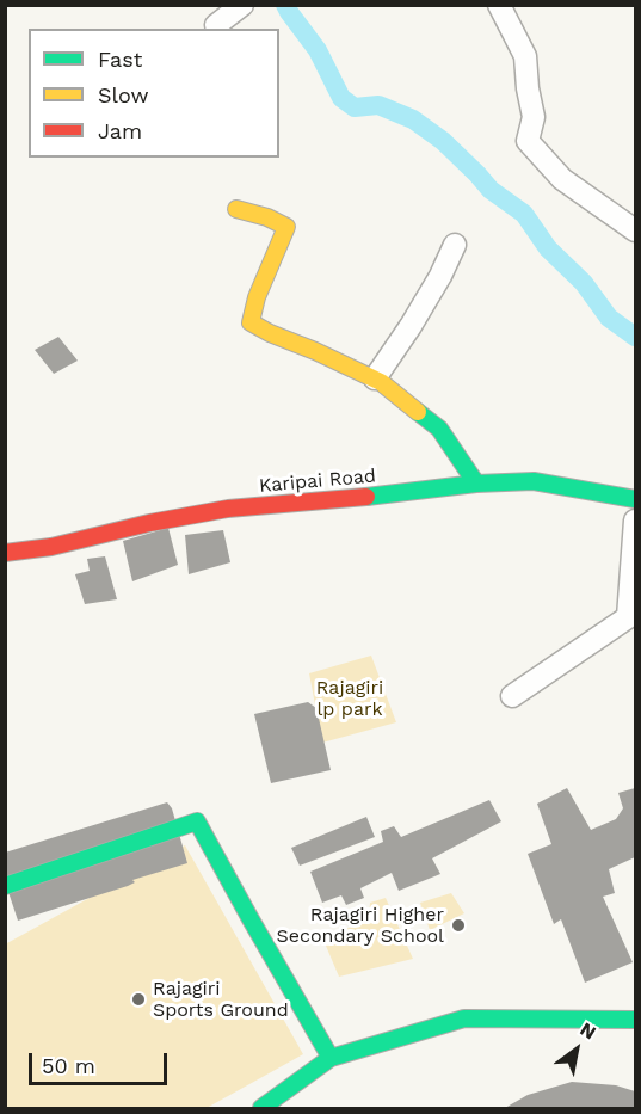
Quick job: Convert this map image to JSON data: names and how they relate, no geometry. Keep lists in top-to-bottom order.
{
  "streets": {
    "street": ["Karipai Road"]
  },
  "parks": ["Rajagiri lp park"],
  "places": ["Rajagiri Higher Secondary School", "Rajagiri Sports Ground"],
  "legend": ["Fast", "Slow", "Jam"],
  "scale_bar": "50 m",
  "north": "top right"
}
